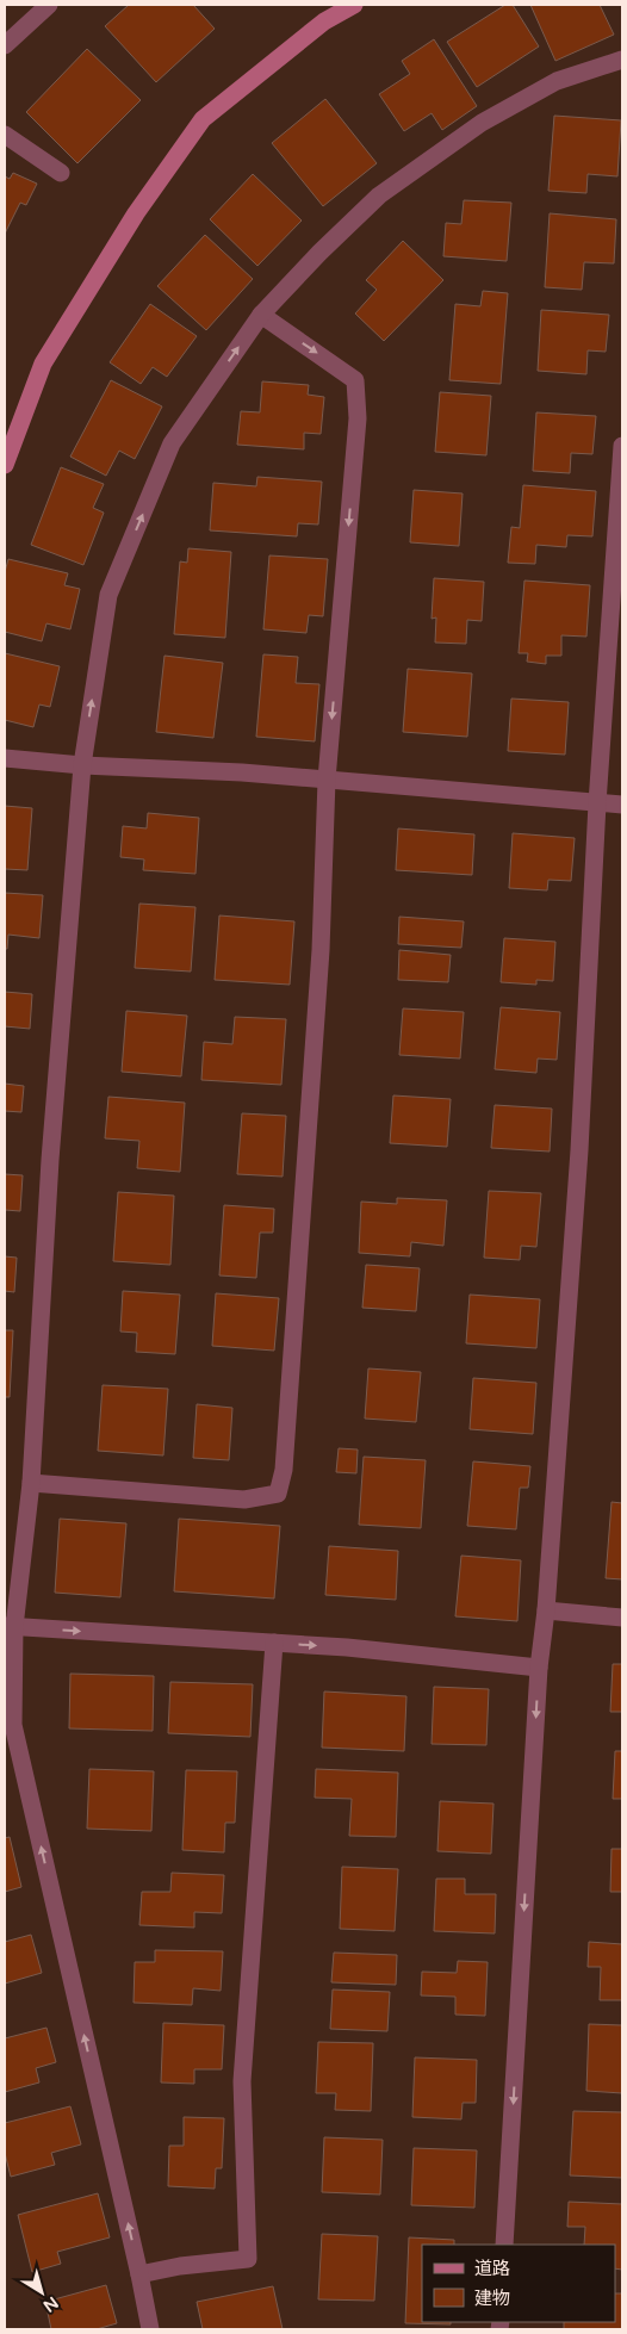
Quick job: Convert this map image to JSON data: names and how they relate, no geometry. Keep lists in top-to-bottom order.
{
  "legend": ["道路", "建物"],
  "north": "bottom right"
}
